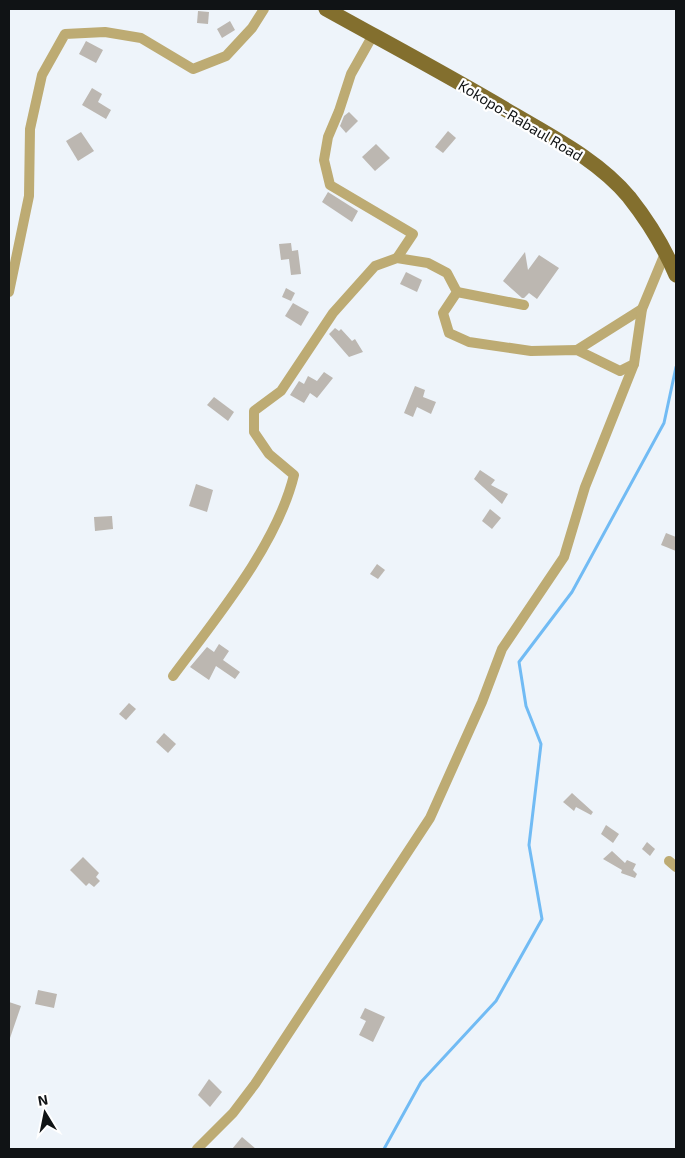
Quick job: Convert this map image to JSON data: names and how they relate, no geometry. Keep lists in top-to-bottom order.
{
  "streets": {
    "main road": ["Kokopo-Rabaul Road"]
  },
  "north": "top"
}
